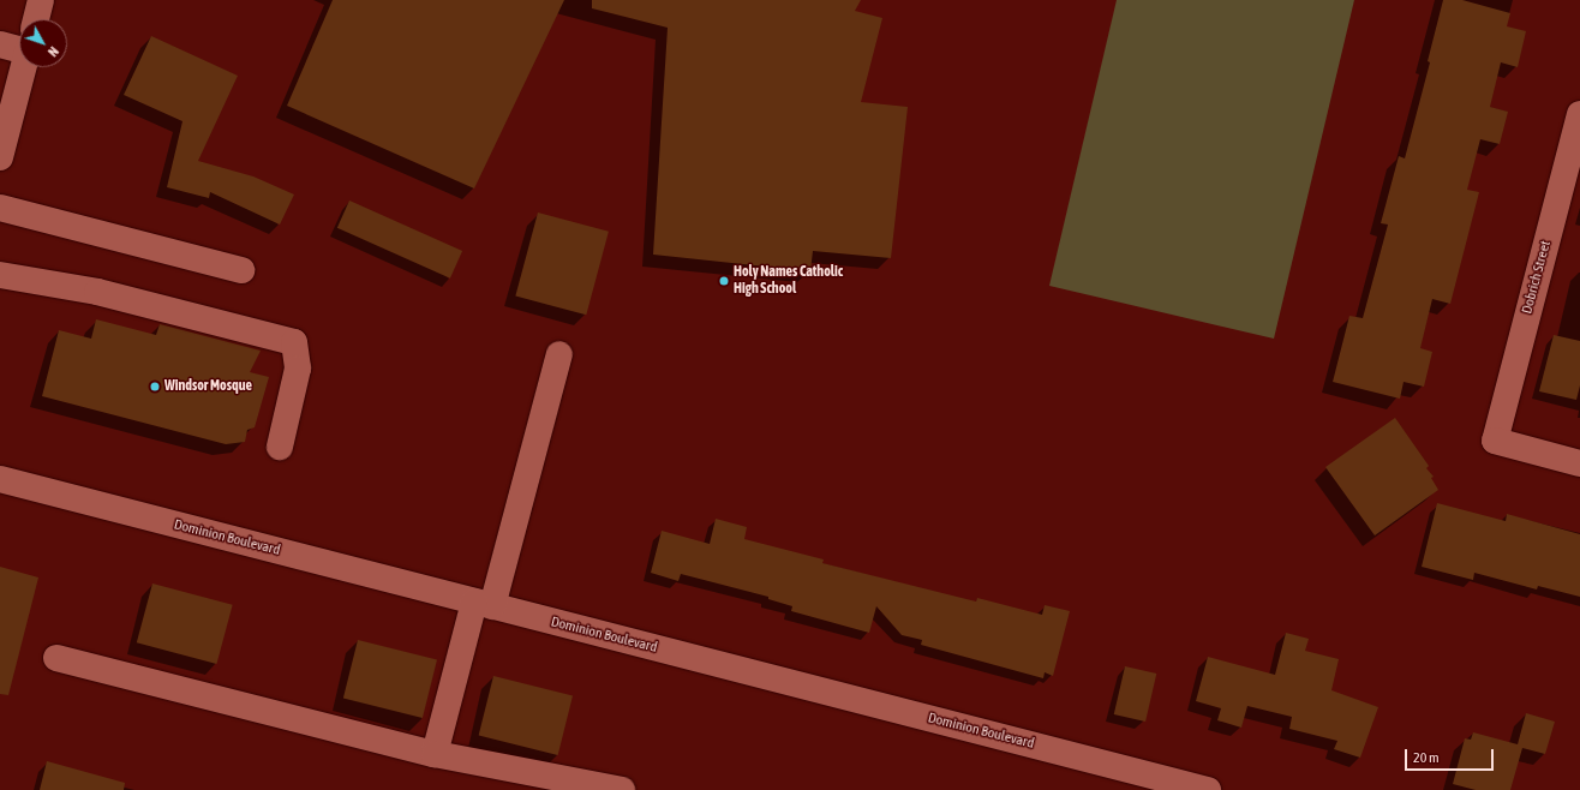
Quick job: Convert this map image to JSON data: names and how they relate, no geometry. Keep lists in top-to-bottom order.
{
  "streets": {
    "street": ["Dobrich Street", "Dominion Boulevard"]
  },
  "places": ["Holy Names Catholic High School", "Windsor Mosque"],
  "scale_bar": "20 m",
  "north": "bottom right"
}
